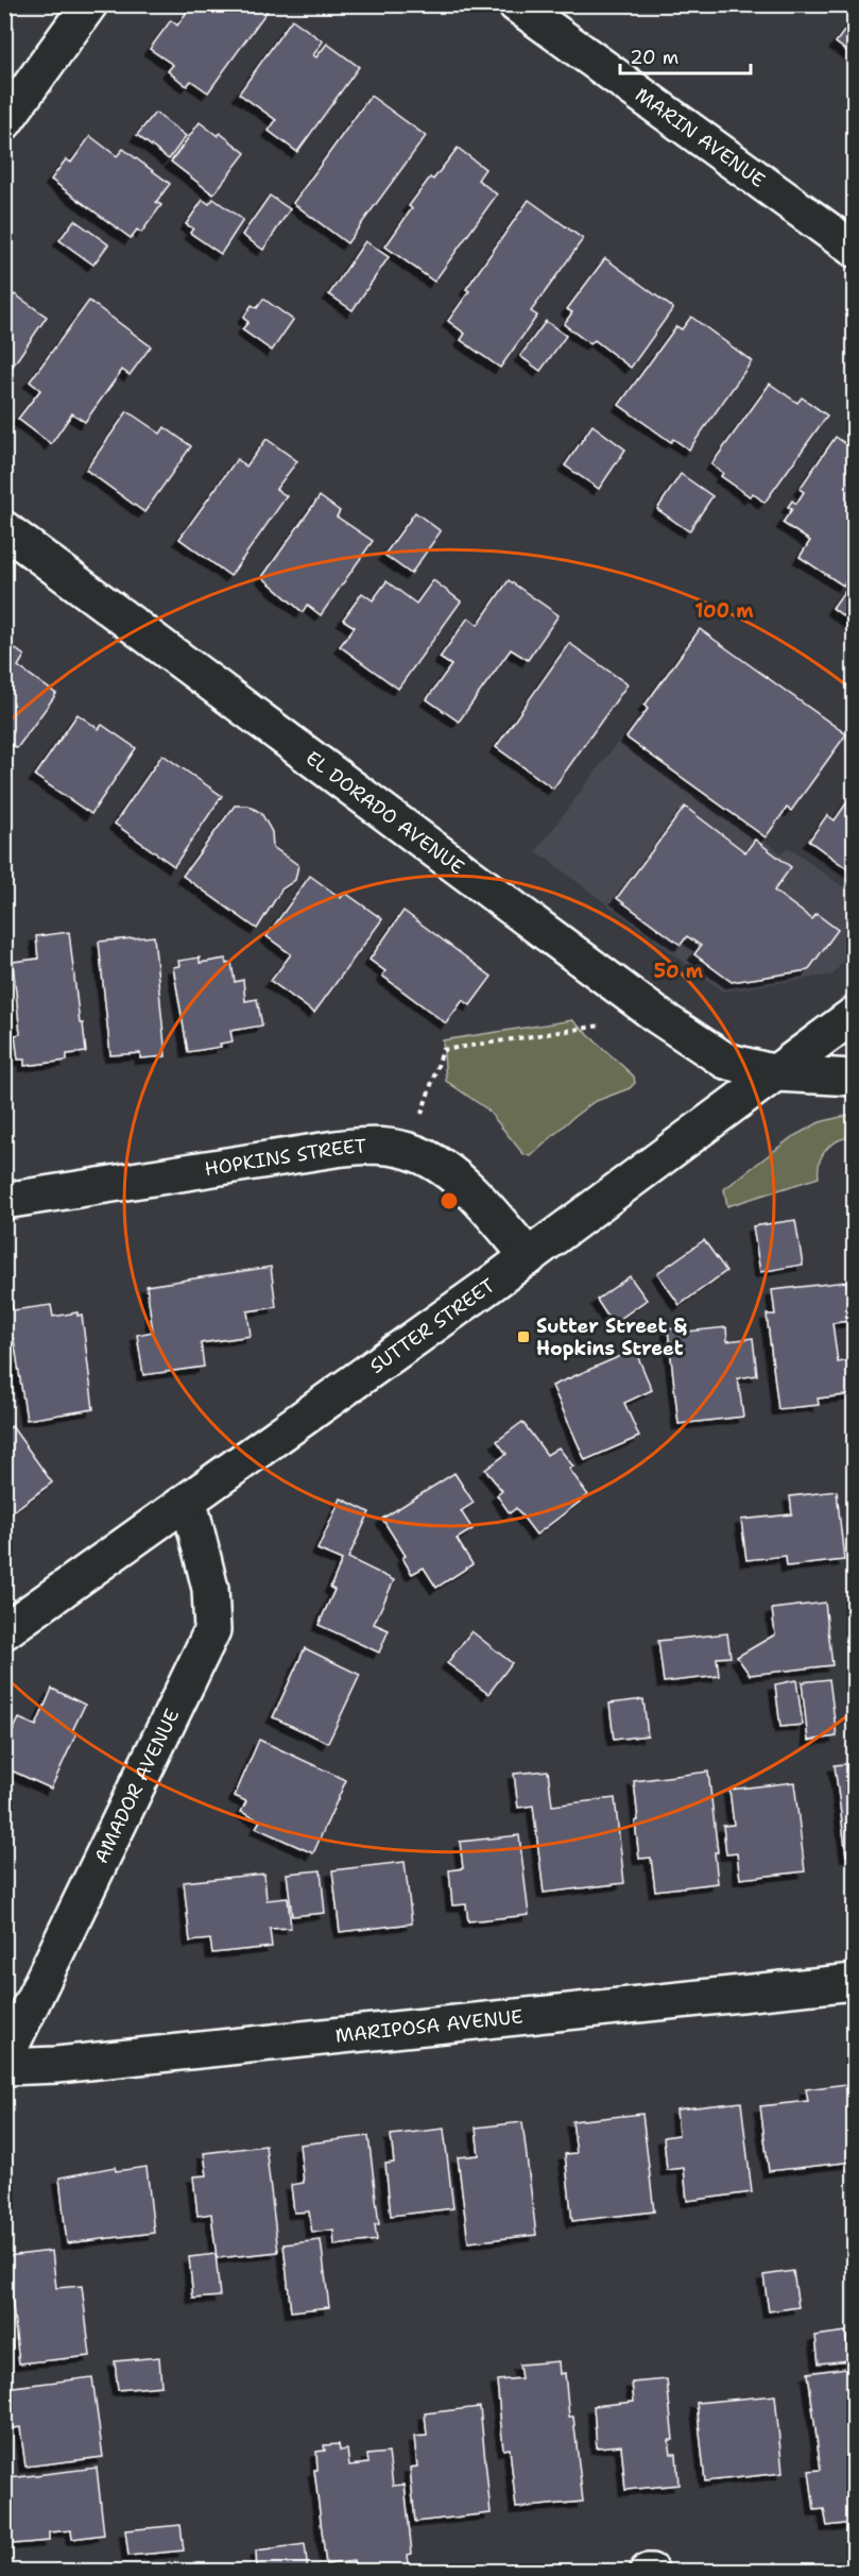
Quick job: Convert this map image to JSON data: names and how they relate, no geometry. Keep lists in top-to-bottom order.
{
  "streets": {
    "street": [
      "MARIN AVENUE",
      "EL DORADO AVENUE",
      "HOPKINS STREET",
      "SUTTER STREET",
      "AMADOR AVENUE",
      "MARIPOSA AVENUE"
    ]
  },
  "crossings": [
    ["EL DORADO AVENUE", "SUTTER STREET"],
    ["HOPKINS STREET", "SUTTER STREET"],
    ["SUTTER STREET", "AMADOR AVENUE"]
  ],
  "places": {
    "transit": ["Sutter Street & Hopkins Street"]
  },
  "scale_bar": "20 m",
  "rings": ["100 m", "50 m"]
}
